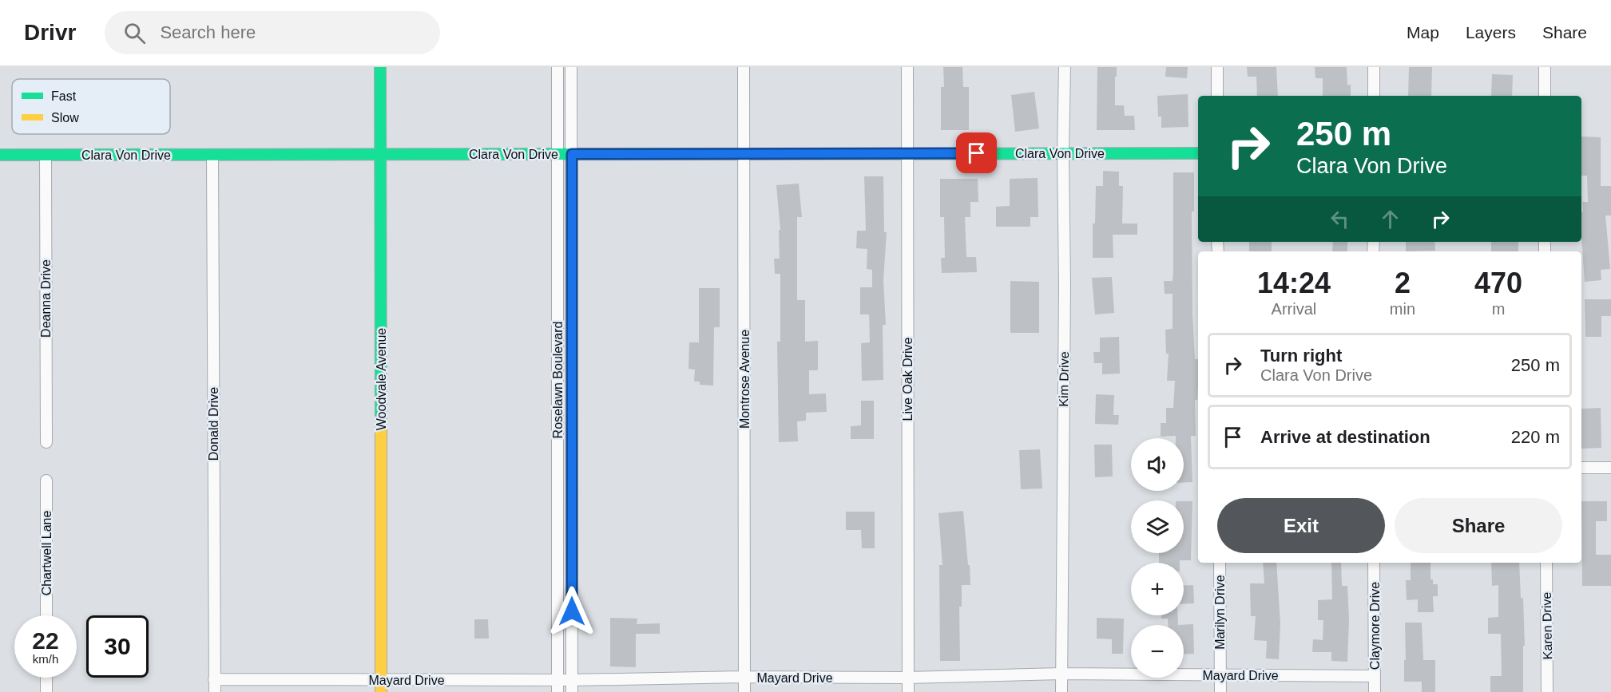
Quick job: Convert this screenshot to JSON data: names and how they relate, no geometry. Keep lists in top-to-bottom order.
{
  "streets": {
    "street": [
      "Clara Von Drive",
      "Deanna Drive",
      "Woodvale Avenue",
      "Montrose Avenue",
      "Live Oak Drive",
      "Kim Drive",
      "Roselawn Boulevard",
      "Donald Drive",
      "Chartwell Lane",
      "Marilyn Drive",
      "Claymore Drive",
      "Karen Drive",
      "Mayard Drive"
    ]
  },
  "crossings": [
    ["Clara Von Drive", "Deanna Drive"],
    ["Clara Von Drive", "Woodvale Avenue"],
    ["Clara Von Drive", "Montrose Avenue"],
    ["Clara Von Drive", "Live Oak Drive"],
    ["Clara Von Drive", "Kim Drive"],
    ["Clara Von Drive", "Roselawn Boulevard"],
    ["Clara Von Drive", "Donald Drive"],
    ["Woodvale Avenue", "Mayard Drive"],
    ["Montrose Avenue", "Mayard Drive"],
    ["Live Oak Drive", "Mayard Drive"],
    ["Kim Drive", "Mayard Drive"],
    ["Roselawn Boulevard", "Mayard Drive"],
    ["Donald Drive", "Mayard Drive"],
    ["Marilyn Drive", "Mayard Drive"],
    ["Claymore Drive", "Mayard Drive"]
  ],
  "legend": ["Fast", "Slow"],
  "page": {
    "header": "Drivr",
    "search": "Search here",
    "nav": ["Map", "Layers", "Share"],
    "turn": ["250 m", "Clara Von Drive"],
    "eta": [
      "14:24",
      "Arrival",
      "2",
      "min",
      "470",
      "m"
    ],
    "list": [
      {
        "name": "Turn right",
        "note": "Clara Von Drive",
        "value": "250 m"
      },
      {
        "name": "Arrive at destination",
        "value": "220 m"
      }
    ],
    "map_buttons": ["+", "−"],
    "buttons": ["Exit", "Share"],
    "speed": "22 km/h",
    "limit": "30"
  }
}
